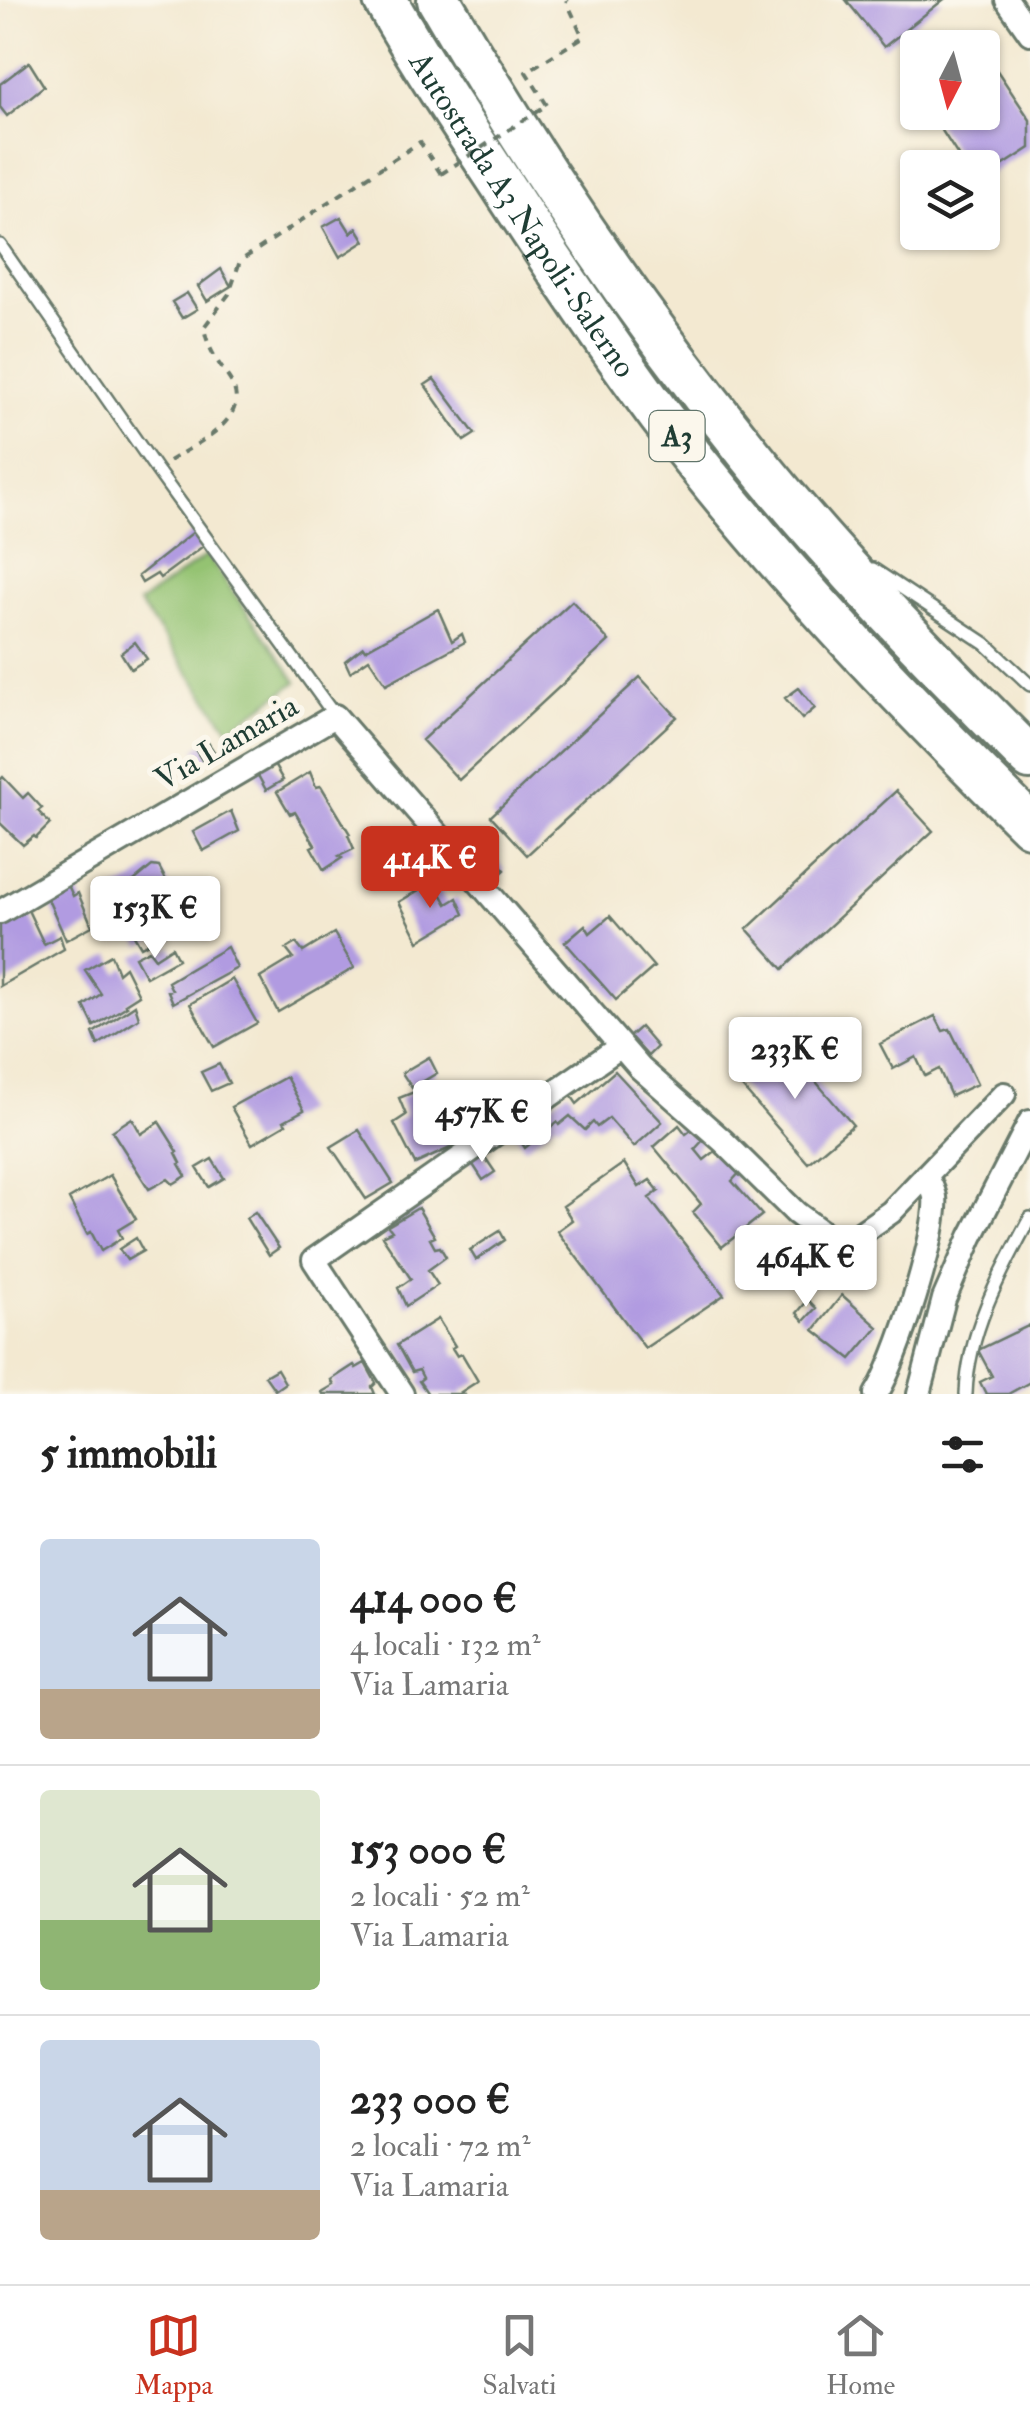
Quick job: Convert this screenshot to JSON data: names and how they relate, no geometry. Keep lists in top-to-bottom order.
{
  "streets": {
    "highway": ["Autostrada A3 Napoli-Salerno", "A3"],
    "street": ["Via Lamaria"]
  },
  "north": "bottom",
  "page": {
    "price": [
      "414K €",
      "153K €",
      "233K €",
      "457K €",
      "464K €"
    ],
    "heading": "5 immobili",
    "list": [
      {
        "name": "414 000 €",
        "note": "4 locali · 132 m² · Via Lamaria"
      },
      {
        "name": "153 000 €",
        "note": "2 locali · 52 m² · Via Lamaria"
      },
      {
        "name": "233 000 €",
        "note": "2 locali · 72 m² · Via Lamaria"
      }
    ],
    "tabs": ["Mappa", "Salvati", "Home"]
  }
}
